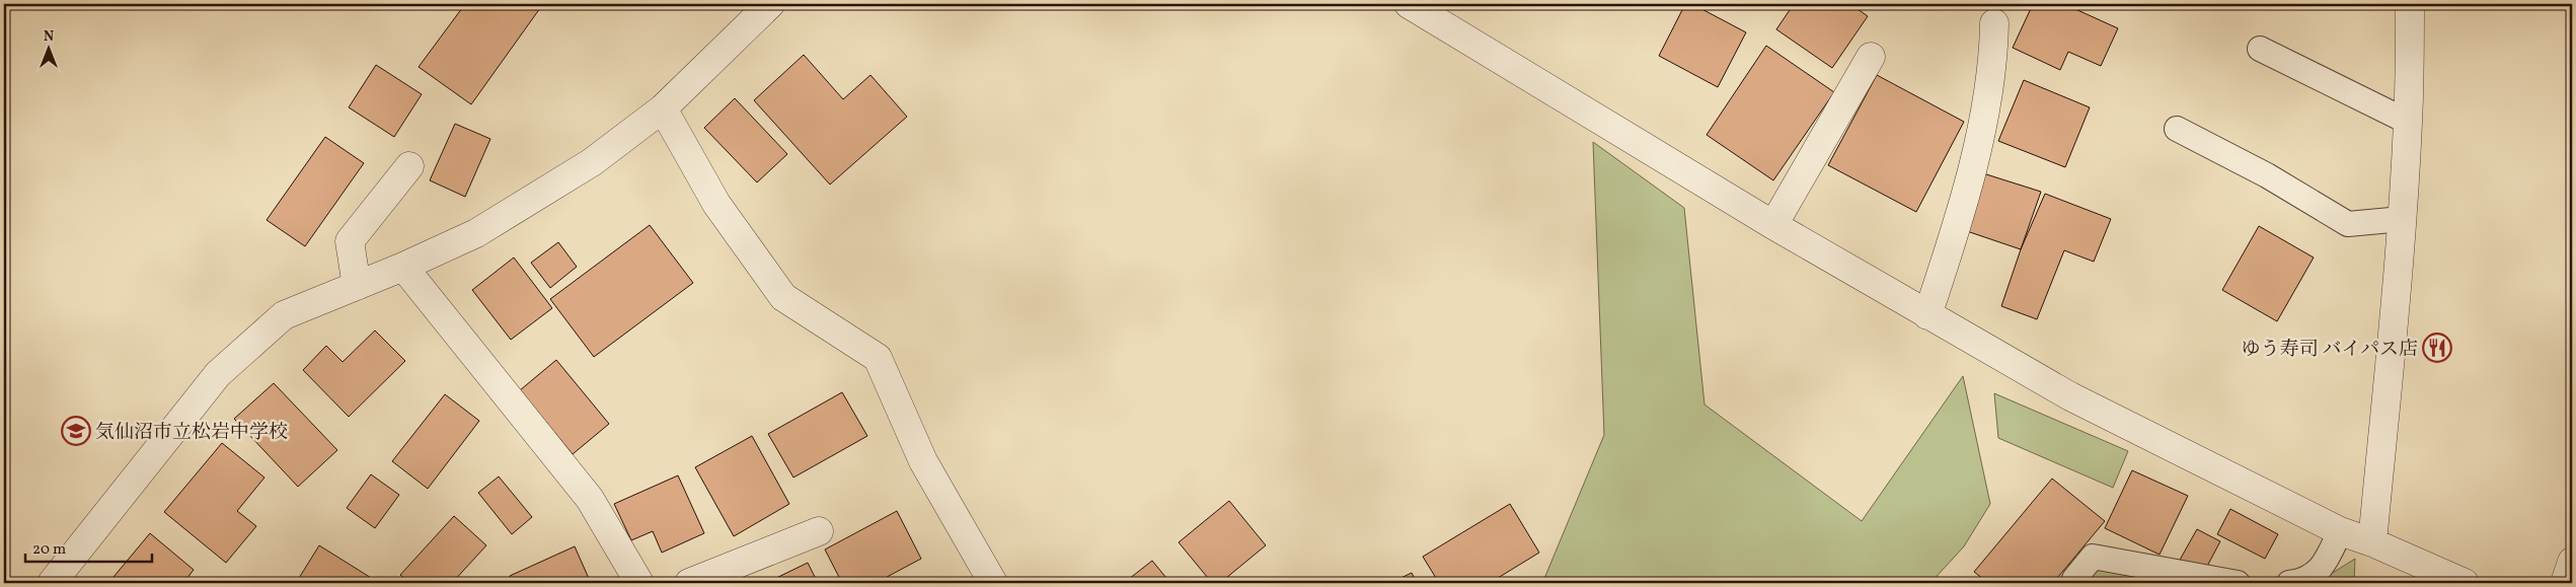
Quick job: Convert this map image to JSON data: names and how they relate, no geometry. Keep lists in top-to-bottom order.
{
  "places": {
    "restaurant": ["ゆう寿司 バイパス店"],
    "school or university": ["気仙沼市立松岩中学校"]
  },
  "scale_bar": "20 m",
  "north": "top"
}
